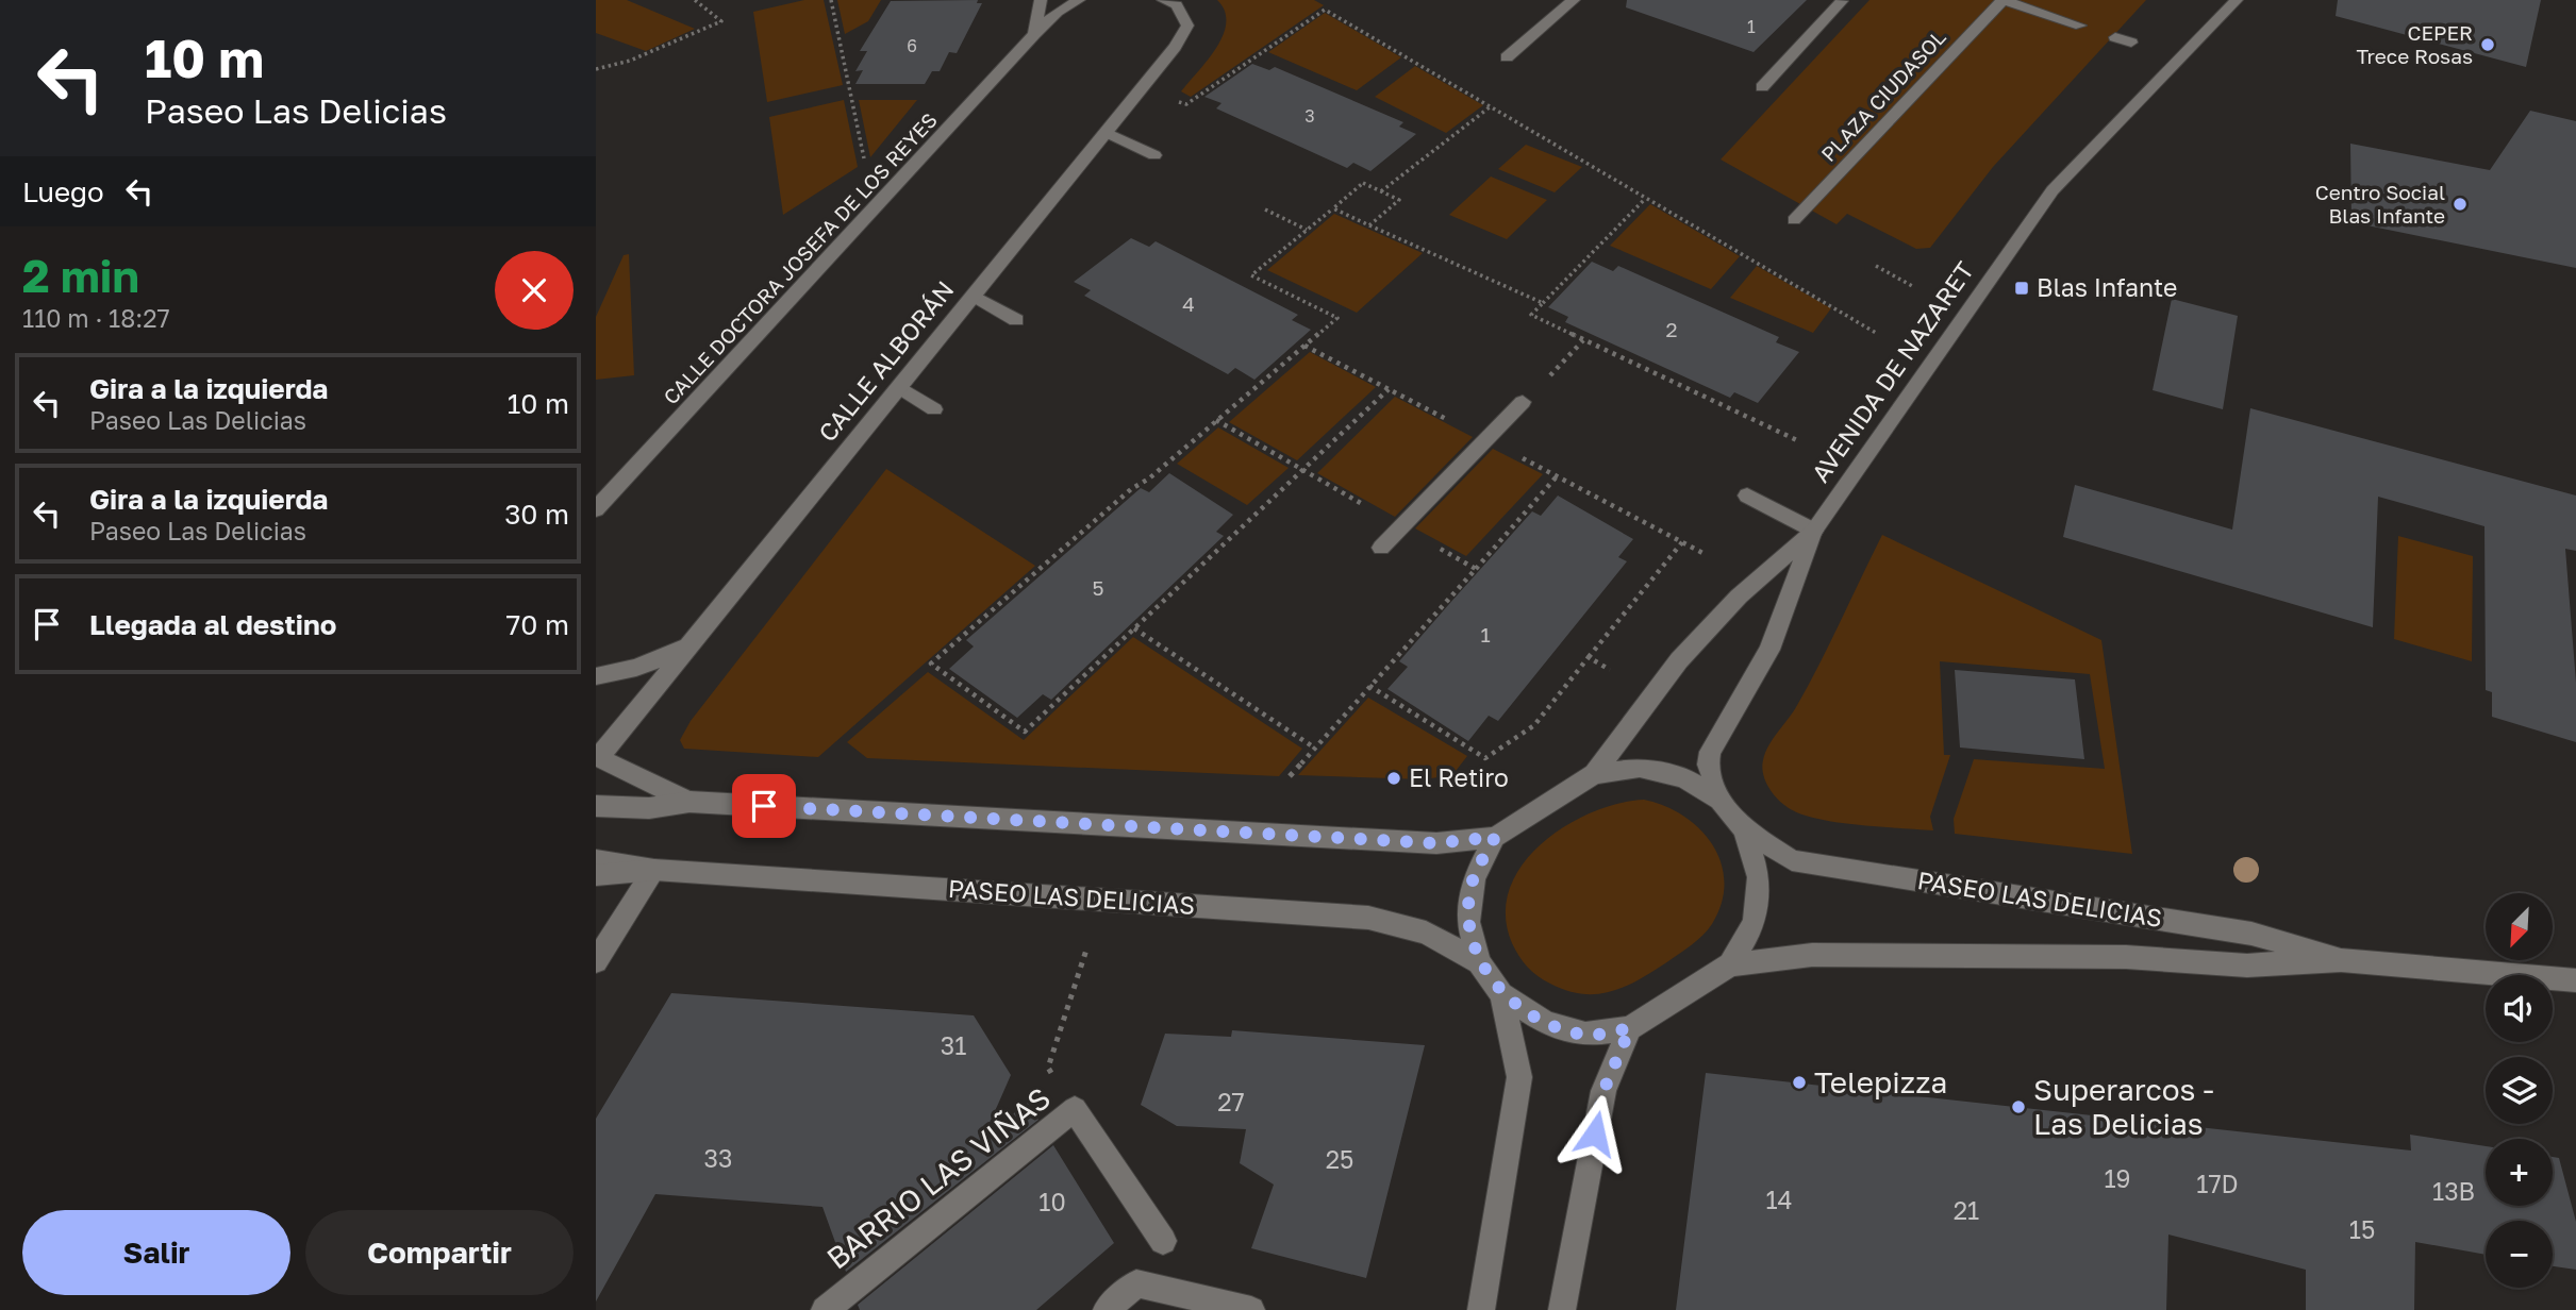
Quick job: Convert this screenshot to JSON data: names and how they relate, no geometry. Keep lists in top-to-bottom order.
{
  "streets": {
    "street": [
      "PLAZA CIUDASOL",
      "CALLE DOCTORA JOSEFA DE LOS REYES",
      "CALLE ALBORÁN",
      "AVENIDA DE NAZARET",
      "PASEO LAS DELICIAS",
      "BARRIO LAS VIÑAS"
    ]
  },
  "crossings": [
    ["CALLE ALBORÁN", "PASEO LAS DELICIAS"],
    ["AVENIDA DE NAZARET", "PASEO LAS DELICIAS"]
  ],
  "places": {
    "other": [
      "CEPER Trece Rosas",
      "Centro Social Blas Infante",
      "El Retiro",
      "Telepizza",
      "Superarcos - Las Delicias"
    ],
    "transit": ["Blas Infante"]
  },
  "house_numbers": [
    "1",
    "6",
    "3",
    "4",
    "2",
    "5",
    "1",
    "31",
    "27",
    "33",
    "25",
    "19",
    "17D",
    "13B",
    "14",
    "10",
    "21",
    "15"
  ],
  "north": "bottom left",
  "page": {
    "turn": ["10 m", "Paseo Las Delicias"],
    "then": "Luego",
    "heading": ["2 min", "110 m · 18:27"],
    "list": [
      {
        "name": "Gira a la izquierda",
        "note": "Paseo Las Delicias",
        "value": "10 m"
      },
      {
        "name": "Gira a la izquierda",
        "note": "Paseo Las Delicias",
        "value": "30 m"
      },
      {
        "name": "Llegada al destino",
        "value": "70 m"
      }
    ],
    "map_buttons": ["+", "−"],
    "buttons": ["Salir", "Compartir"]
  }
}
